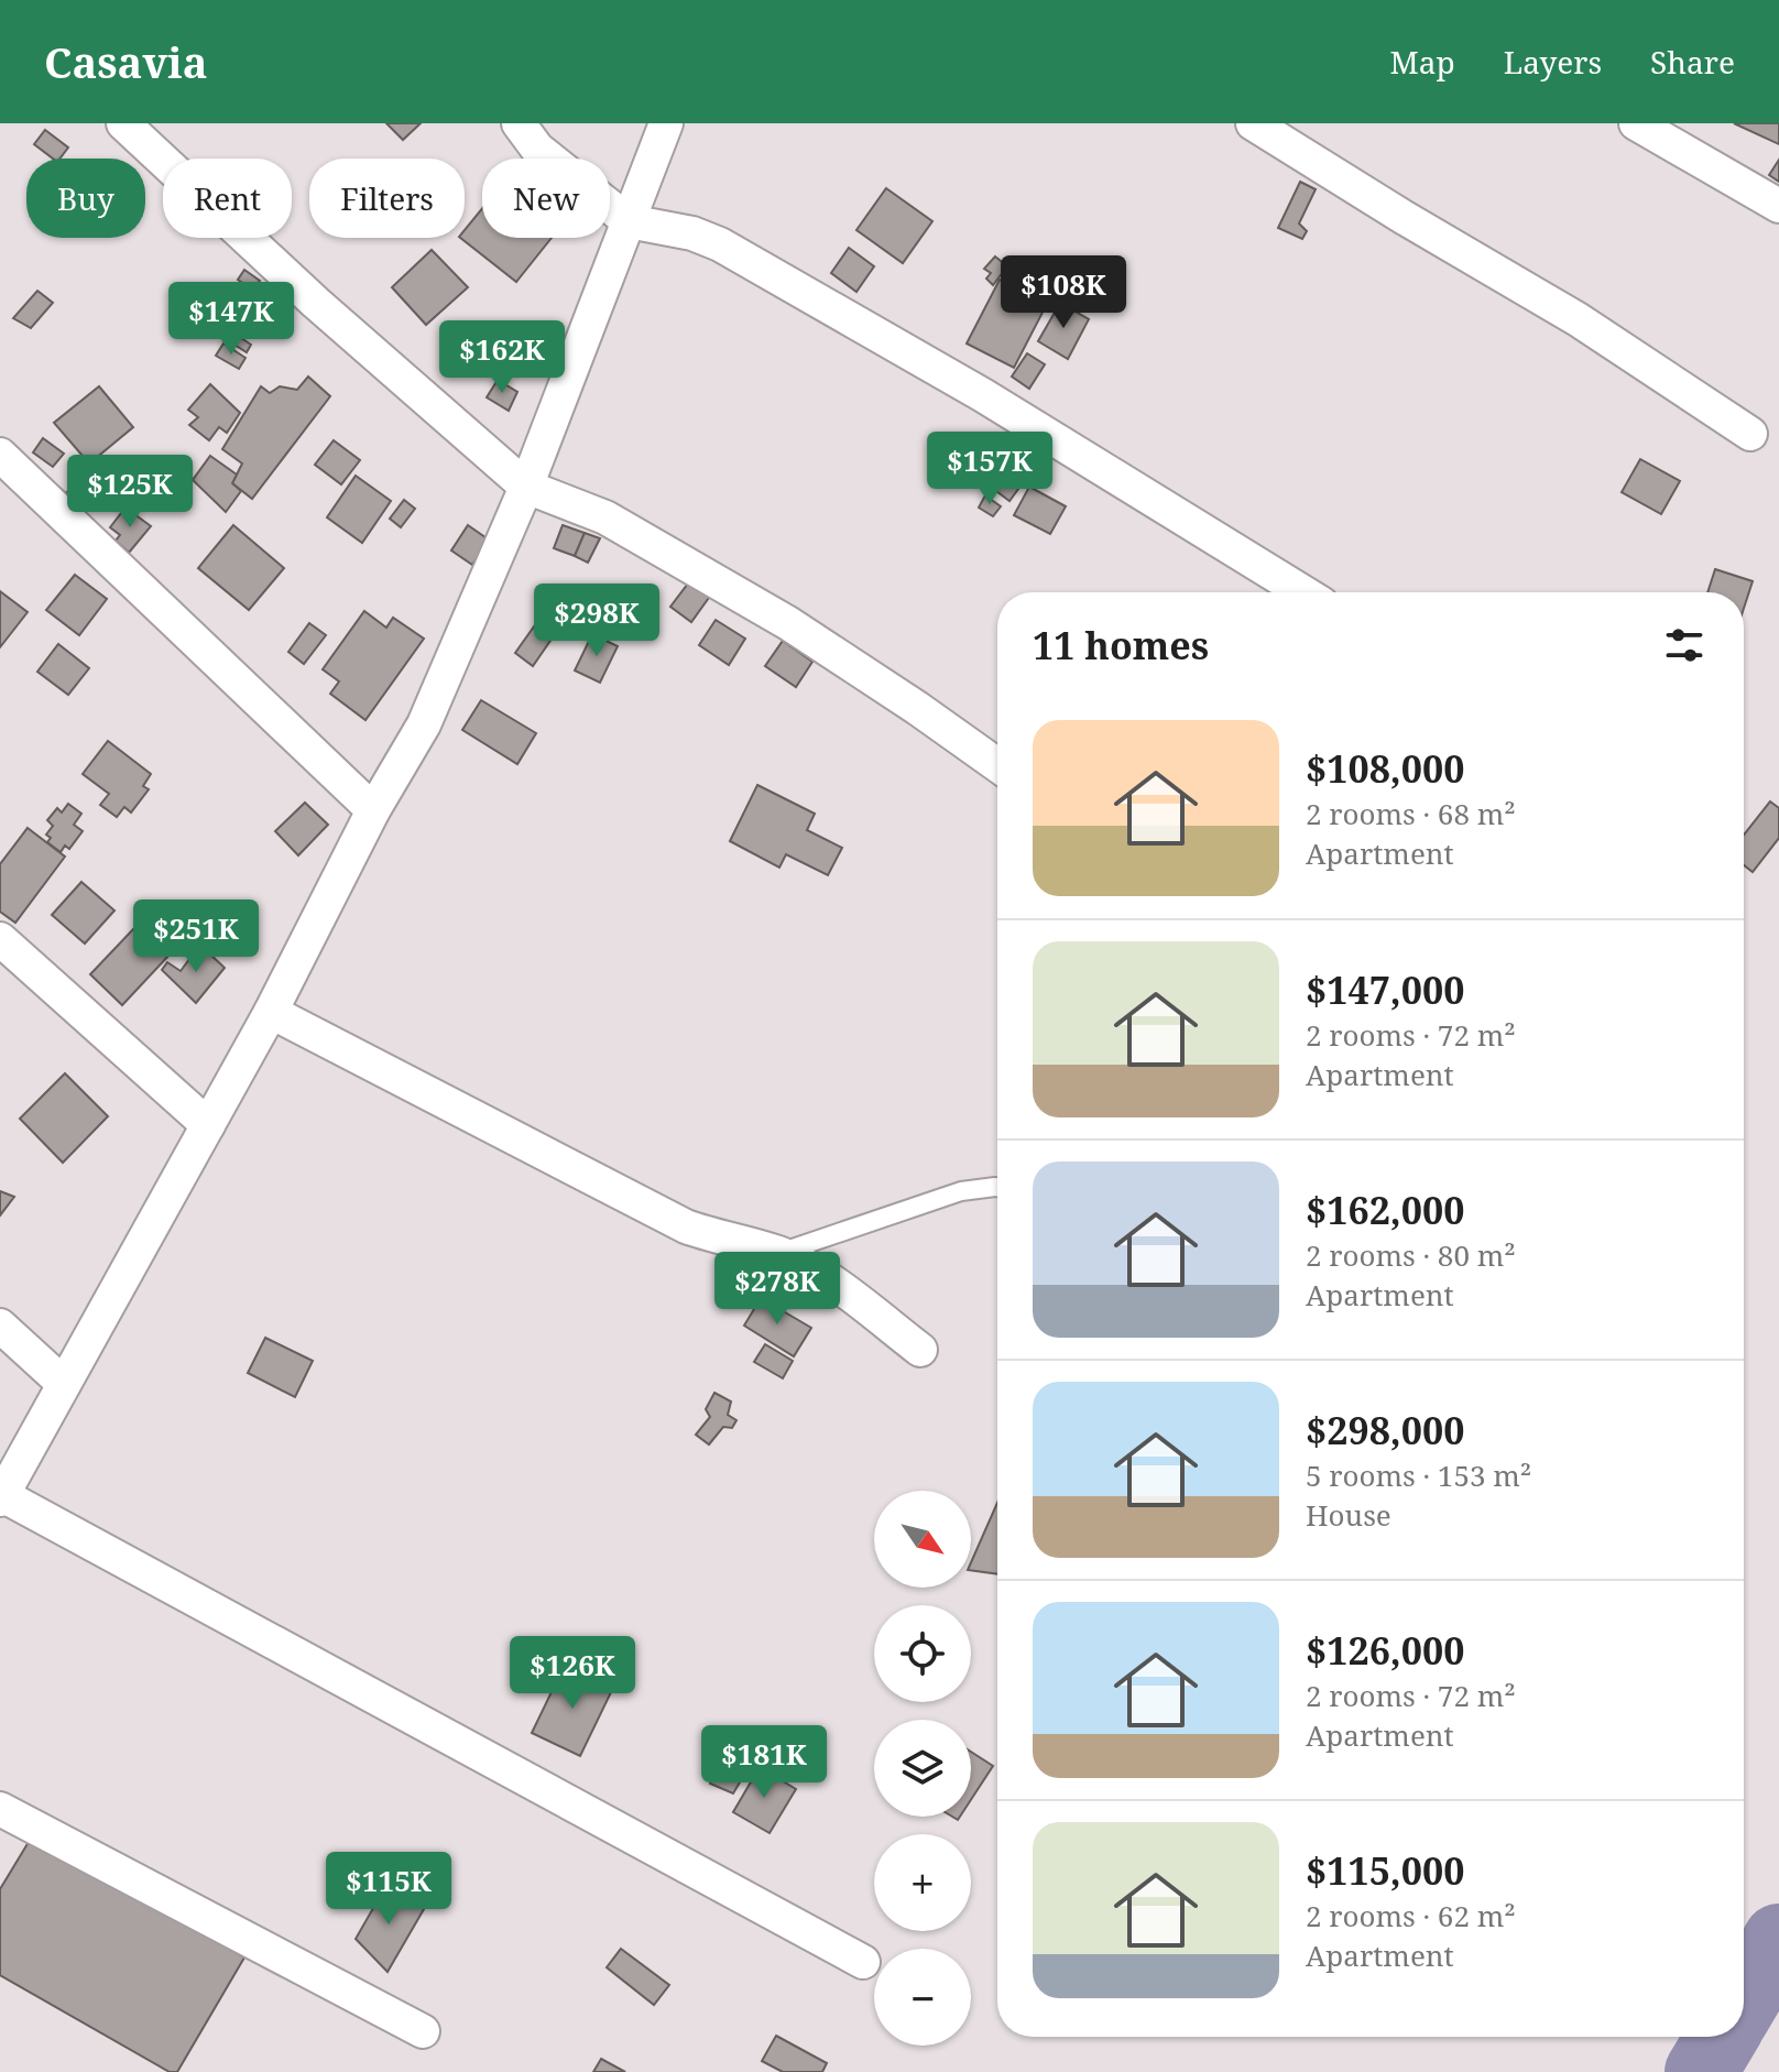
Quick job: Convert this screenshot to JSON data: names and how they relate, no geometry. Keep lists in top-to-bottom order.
{
  "north": "bottom right",
  "page": {
    "header": "Casavia",
    "nav": ["Map", "Layers", "Share"],
    "chip": [
      "Buy",
      "Rent",
      "Filters",
      "New"
    ],
    "price": [
      "$108K",
      "$147K",
      "$162K",
      "$157K",
      "$125K",
      "$298K",
      "$251K",
      "$278K",
      "$126K",
      "$181K",
      "$115K"
    ],
    "heading": "11 homes",
    "list": [
      {
        "name": "$108,000",
        "note": "2 rooms · 68 m² · Apartment"
      },
      {
        "name": "$147,000",
        "note": "2 rooms · 72 m² · Apartment"
      },
      {
        "name": "$162,000",
        "note": "2 rooms · 80 m² · Apartment"
      },
      {
        "name": "$298,000",
        "note": "5 rooms · 153 m² · House"
      },
      {
        "name": "$126,000",
        "note": "2 rooms · 72 m² · Apartment"
      },
      {
        "name": "$115,000",
        "note": "2 rooms · 62 m² · Apartment"
      }
    ],
    "map_buttons": ["+", "−"]
  }
}
